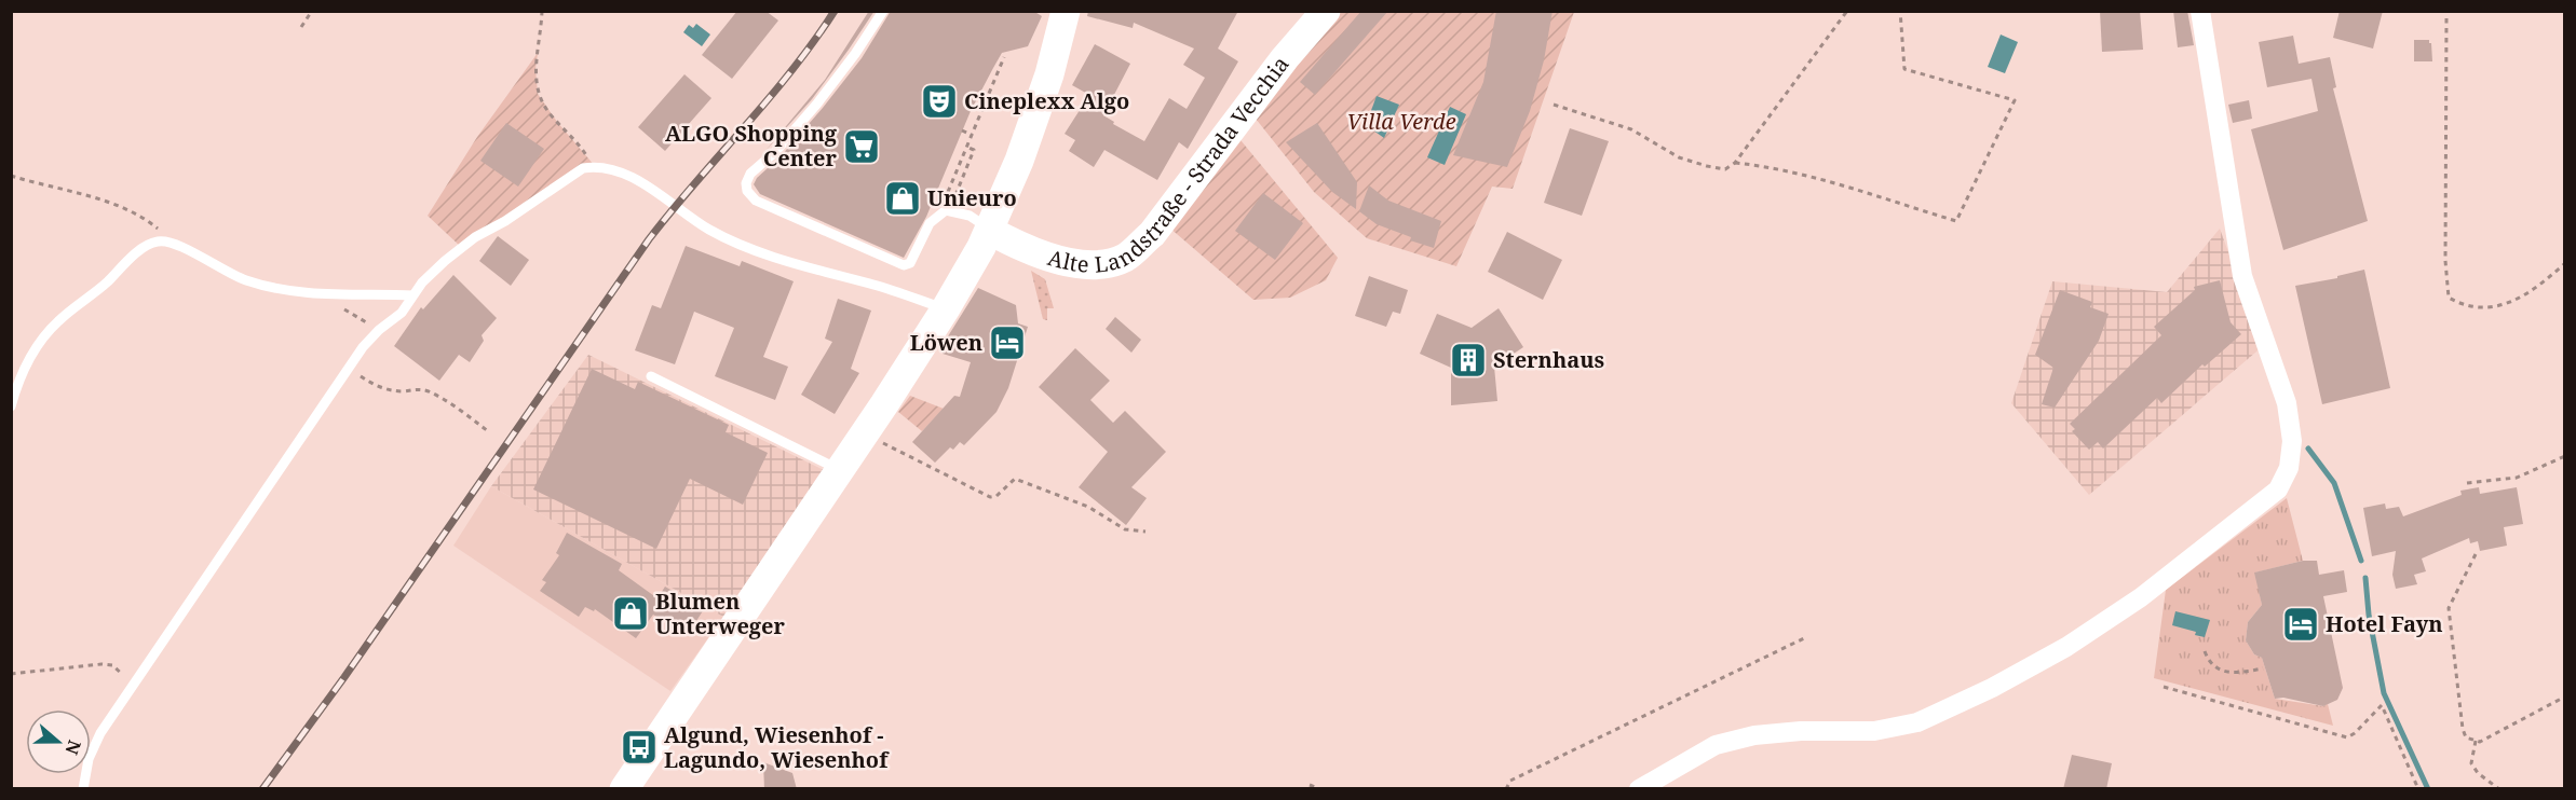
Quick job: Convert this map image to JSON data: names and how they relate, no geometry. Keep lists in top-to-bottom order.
{
  "streets": {
    "main road": ["Alte Landstraße - Strada Vecchia"]
  },
  "parks": ["Villa Verde"],
  "places": {
    "theatre": ["Cineplexx Algo"],
    "supermarket": ["ALGO Shopping Center"],
    "shop": ["Unieuro", "Blumen Unterweger"],
    "hotel": ["Löwen", "Hotel Fayn"],
    "building": ["Sternhaus"],
    "bus stop": ["Algund, Wiesenhof - Lagundo, Wiesenhof"]
  },
  "north": "right"
}
